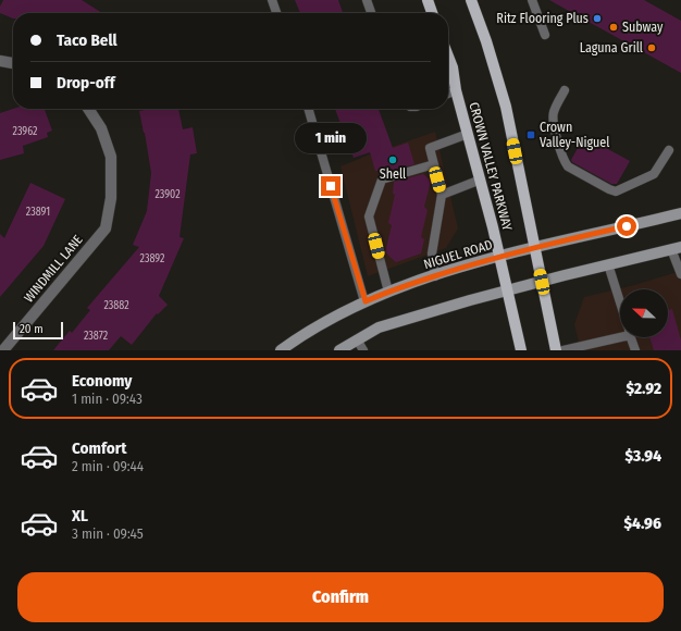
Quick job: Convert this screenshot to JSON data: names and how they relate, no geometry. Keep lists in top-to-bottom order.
{
  "streets": {
    "main road": ["CROWN VALLEY PARKWAY", "NIGUEL ROAD"],
    "street": ["WINDMILL LANE"]
  },
  "crossings": [
    ["CROWN VALLEY PARKWAY", "NIGUEL ROAD"]
  ],
  "places": {
    "other": [
      "Ritz Flooring Plus",
      "Subway",
      "Laguna Grill",
      "Shell"
    ],
    "transit": ["Crown Valley-Niguel"]
  },
  "house_numbers": [
    "23962",
    "23902",
    "23891",
    "23892",
    "23882",
    "23872"
  ],
  "scale_bar": "20 m",
  "north": "left",
  "page": {
    "banner": ["Taco Bell", "Drop-off"],
    "bubble": "1 min",
    "scale": "20 m",
    "list": [
      {
        "name": "Economy",
        "note": "1 min · 09:43",
        "value": "$2.92"
      },
      {
        "name": "Comfort",
        "note": "2 min · 09:44",
        "value": "$3.94"
      },
      {
        "name": "XL",
        "note": "3 min · 09:45",
        "value": "$4.96"
      }
    ],
    "buttons": "Confirm"
  }
}
